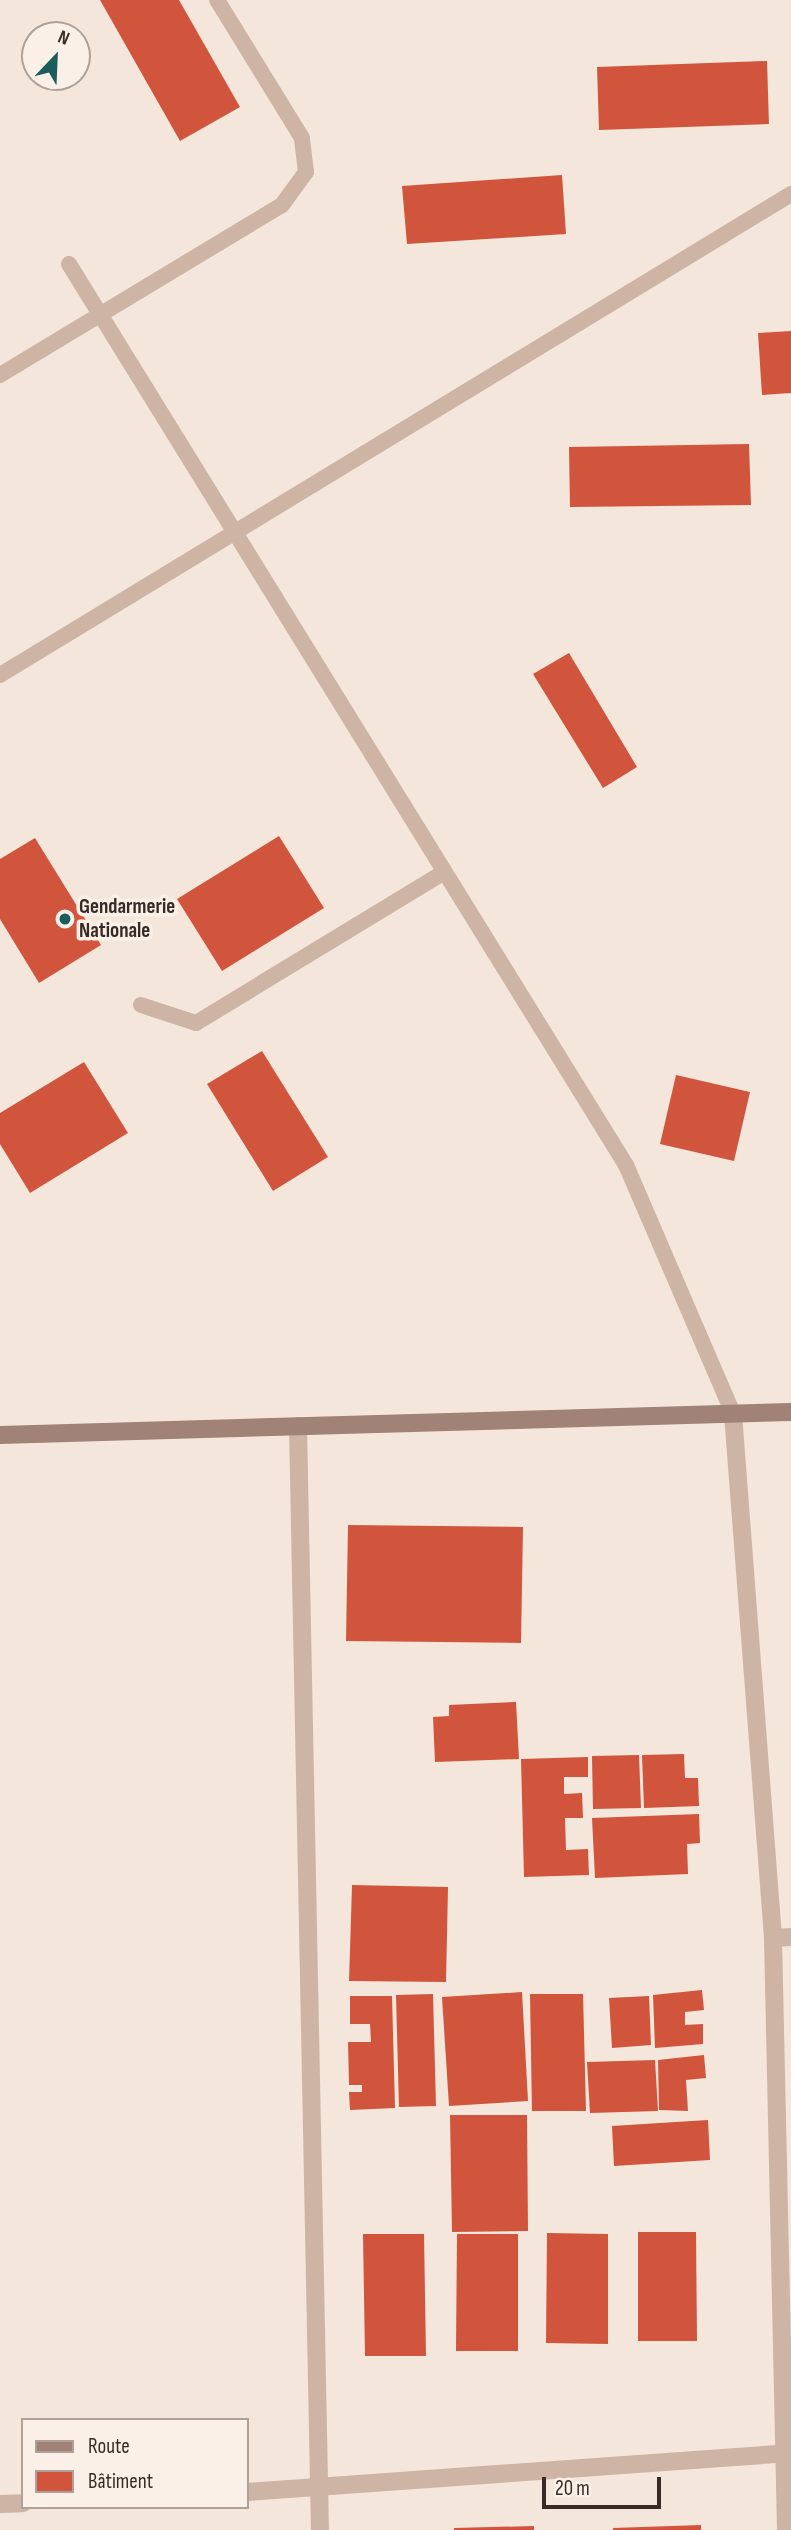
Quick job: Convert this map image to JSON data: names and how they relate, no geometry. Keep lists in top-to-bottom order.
{
  "places": ["Gendarmerie Nationale"],
  "legend": ["Route", "Bâtiment"],
  "scale_bar": "20 m",
  "north": "top right"
}
